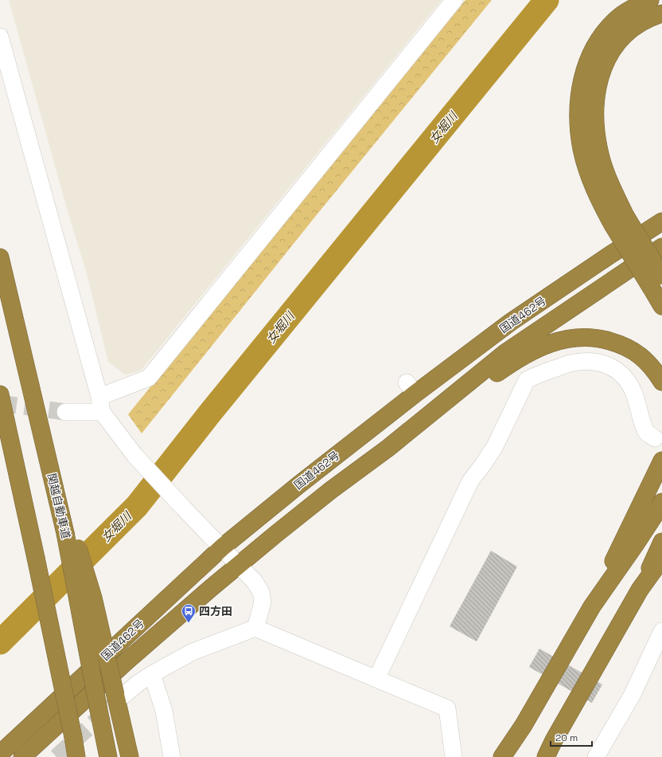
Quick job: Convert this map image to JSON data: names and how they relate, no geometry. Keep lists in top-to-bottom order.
{
  "streets": {
    "highway": ["国道462号", "関越自動車道"]
  },
  "water": ["女堀川"],
  "places": {
    "bus stop": ["四方田"]
  },
  "scale_bar": "20 m"
}
